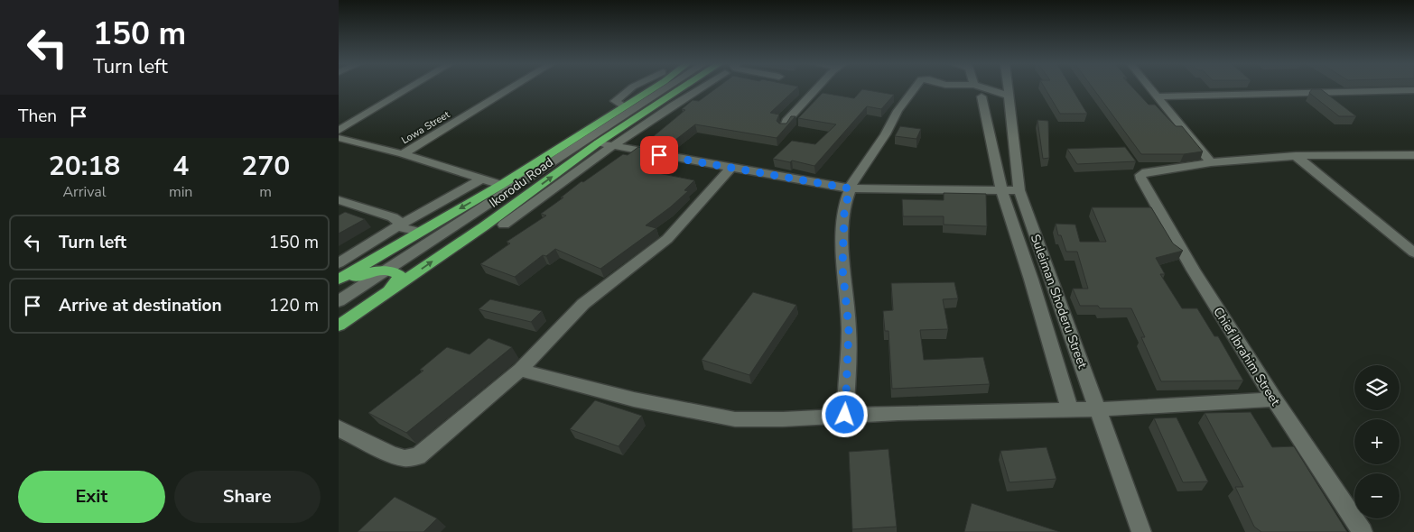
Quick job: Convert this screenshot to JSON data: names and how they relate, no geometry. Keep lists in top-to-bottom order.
{
  "streets": {
    "highway": ["Ikorodu Road"],
    "street": ["Lowa Street", "Suleiman Shoderu Street", "Chief Ibrahim Street"]
  },
  "page": {
    "turn": ["150 m", "Turn left"],
    "then": "Then",
    "eta": [
      "20:18",
      "Arrival",
      "4",
      "min",
      "270",
      "m"
    ],
    "list": [
      {
        "name": "Turn left",
        "value": "150 m"
      },
      {
        "name": "Arrive at destination",
        "value": "120 m"
      }
    ],
    "map_buttons": ["+", "−"],
    "buttons": ["Exit", "Share"]
  }
}
